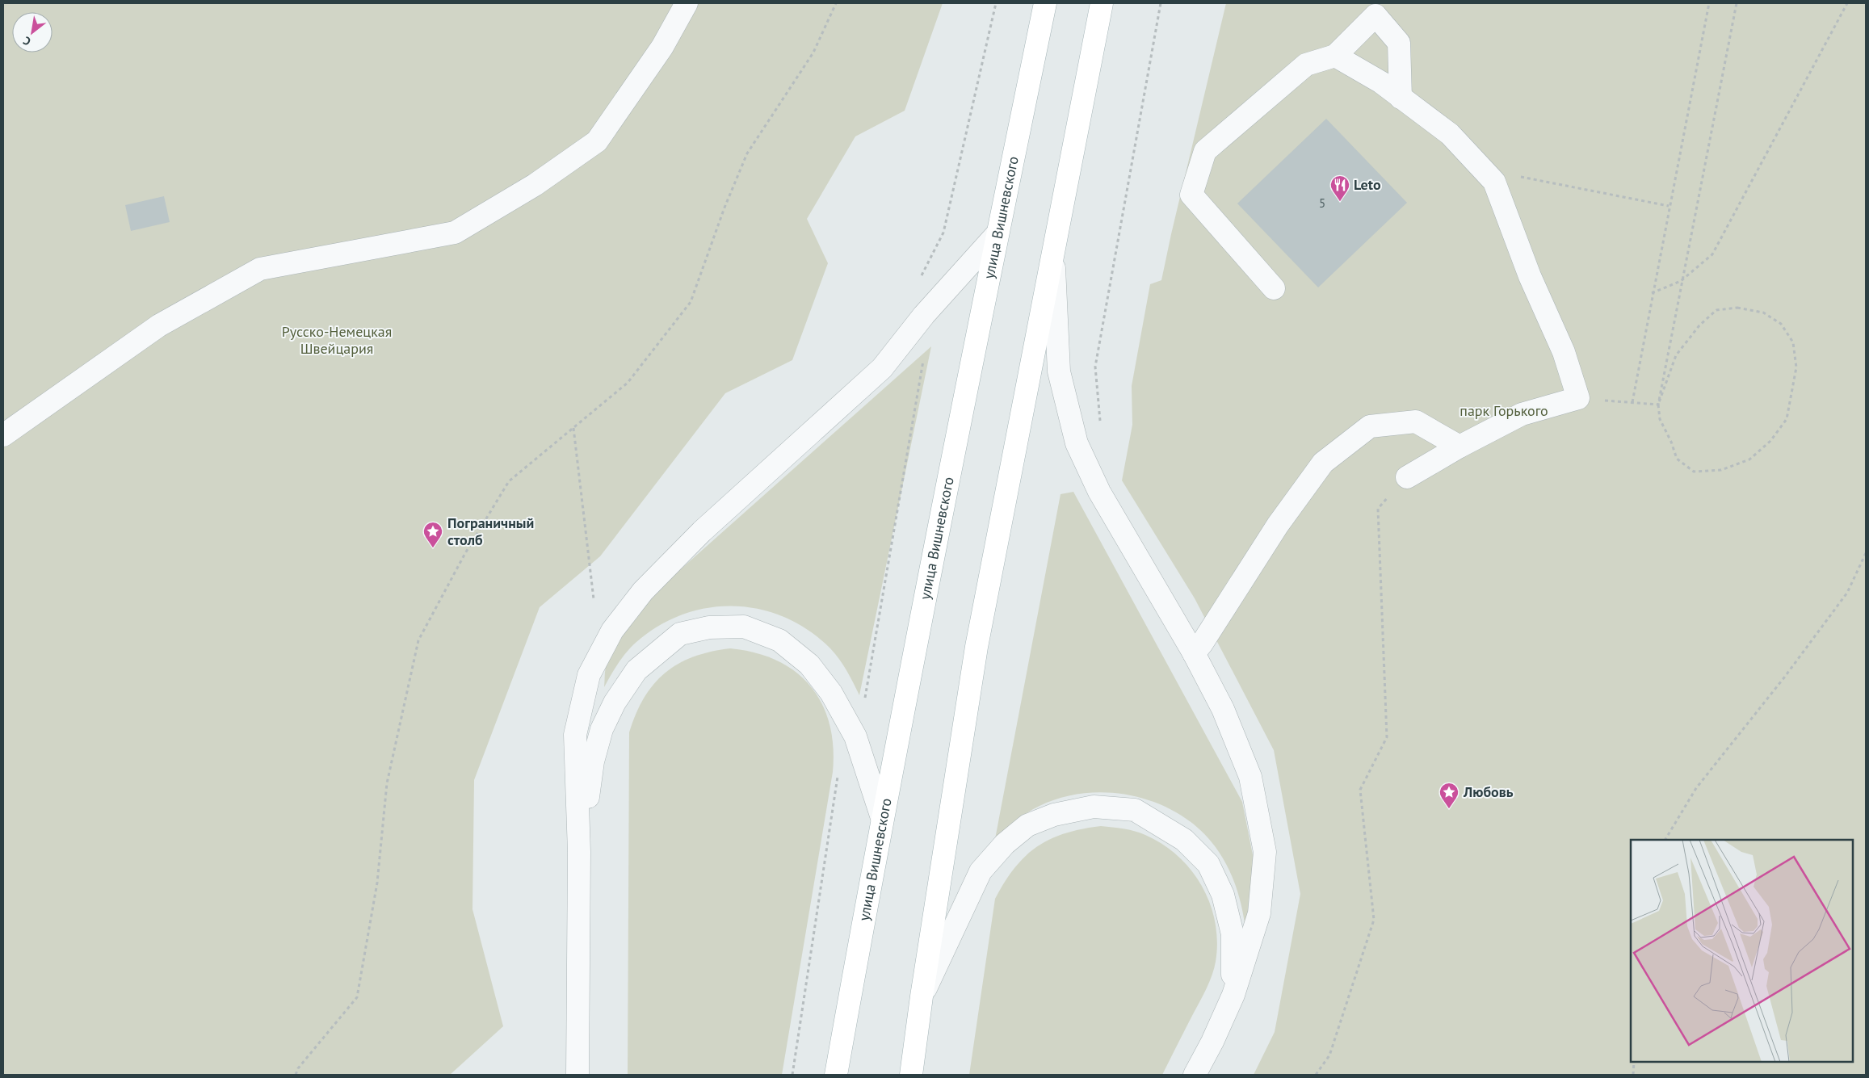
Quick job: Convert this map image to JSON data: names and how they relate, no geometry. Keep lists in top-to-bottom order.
{
  "streets": {
    "main road": ["улица Вишневского"]
  },
  "parks": ["Русско-Немецкая Швейцария", "парк Горького"],
  "places": {
    "restaurant": ["Leto"],
    "place": ["Пограничный столб", "Любовь"]
  },
  "house_numbers": ["5"],
  "north": "bottom left"
}
